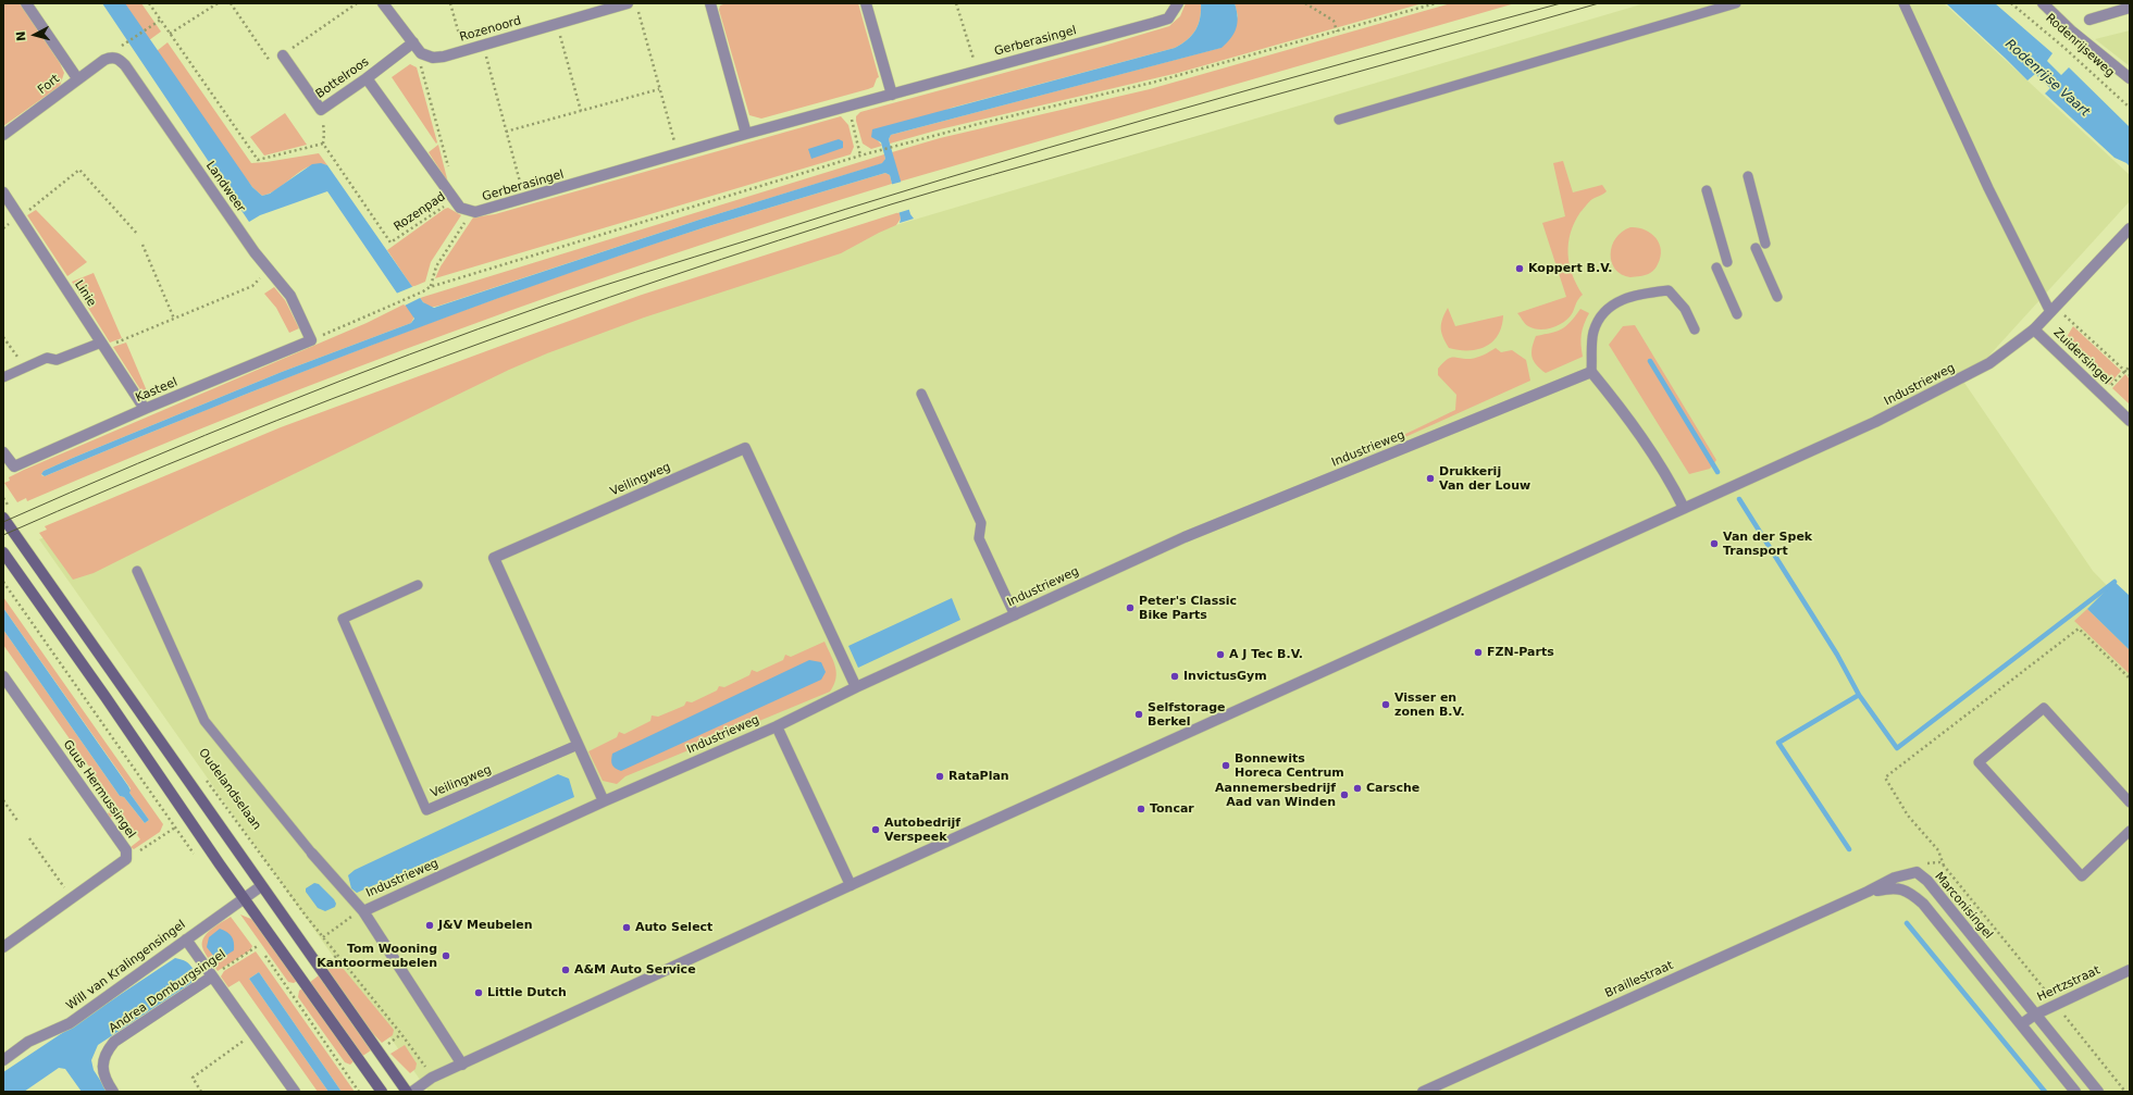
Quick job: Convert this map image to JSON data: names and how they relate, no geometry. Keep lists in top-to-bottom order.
{
  "streets": {
    "street": [
      "Rozenoord",
      "Gerberasingel",
      "Rodenrijseweg",
      "Bottelroos",
      "Fort",
      "Landweer",
      "Linie",
      "Zuidersingel",
      "Industrieweg",
      "Kasteel",
      "Veilingweg",
      "Guus Hermussingel",
      "Marconisingel",
      "Will van Kralingensingel",
      "Braillestraat",
      "Hertzstraat",
      "Andrea Domburgsingel"
    ],
    "path": ["Rozenpad", "Oudelandselaan"]
  },
  "crossings": [
    ["Gerberasingel", "Bottelroos"],
    ["Gerberasingel", "Rozenpad"],
    ["Fort", "Landweer"],
    ["Landweer", "Kasteel"],
    ["Linie", "Kasteel"],
    ["Zuidersingel", "Industrieweg"],
    ["Industrieweg", "Veilingweg"],
    ["Industrieweg", "Oudelandselaan"],
    ["Marconisingel", "Braillestraat"],
    ["Marconisingel", "Hertzstraat"]
  ],
  "water": ["Rodenrijse Vaart"],
  "places": [
    "Koppert B.V.",
    "Drukkerij Van der Louw",
    "Van der Spek Transport",
    "Peter's Classic Bike Parts",
    "FZN-Parts",
    "A J Tec B.V.",
    "InvictusGym",
    "Visser en zonen B.V.",
    "Selfstorage Berkel",
    "Bonnewits Horeca Centrum",
    "RataPlan",
    "Carsche",
    "Aannemersbedrijf Aad van Winden",
    "Toncar",
    "Autobedrijf Verspeek",
    "J&V Meubelen",
    "Auto Select",
    "Tom Wooning Kantoormeubelen",
    "A&M Auto Service",
    "Little Dutch"
  ],
  "north": "left"
}
